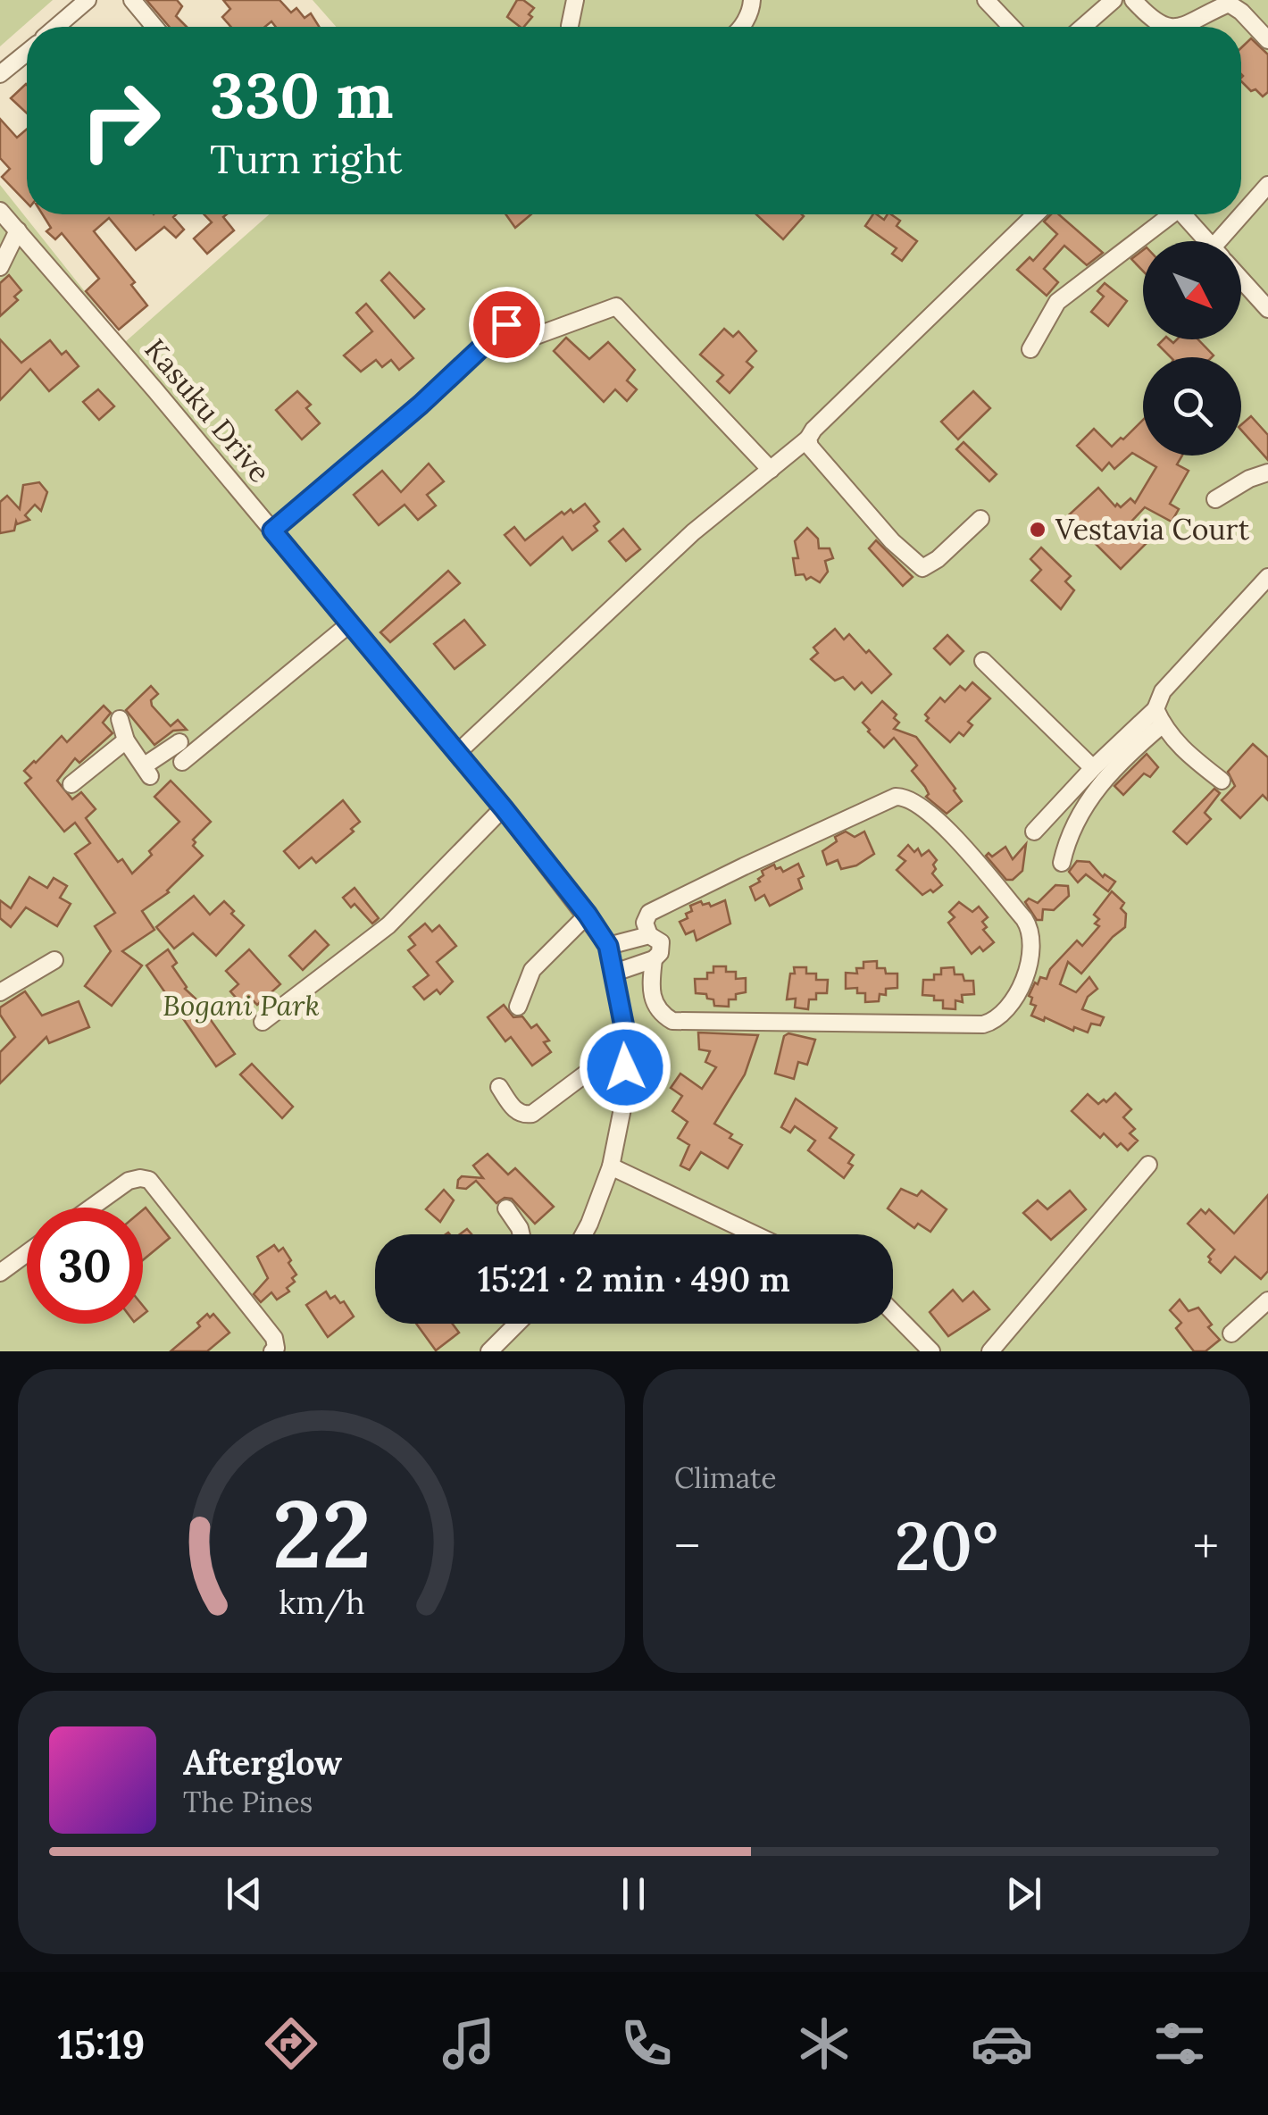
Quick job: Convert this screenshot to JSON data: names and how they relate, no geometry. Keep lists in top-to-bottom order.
{
  "streets": {
    "street": ["Kasuku Drive"]
  },
  "parks": ["Bogani Park"],
  "places": ["Vestavia Court"],
  "north": "bottom right",
  "page": {
    "turn": ["330 m", "Turn right"],
    "limit": "30",
    "trip": "15:21 · 2 min · 490 m",
    "tile": "Climate",
    "heat": ["−", "20°", "+"],
    "song": ["Afterglow", "The Pines"],
    "tabs": "15:19",
    "gauge": ["22", "km/h"]
  }
}
